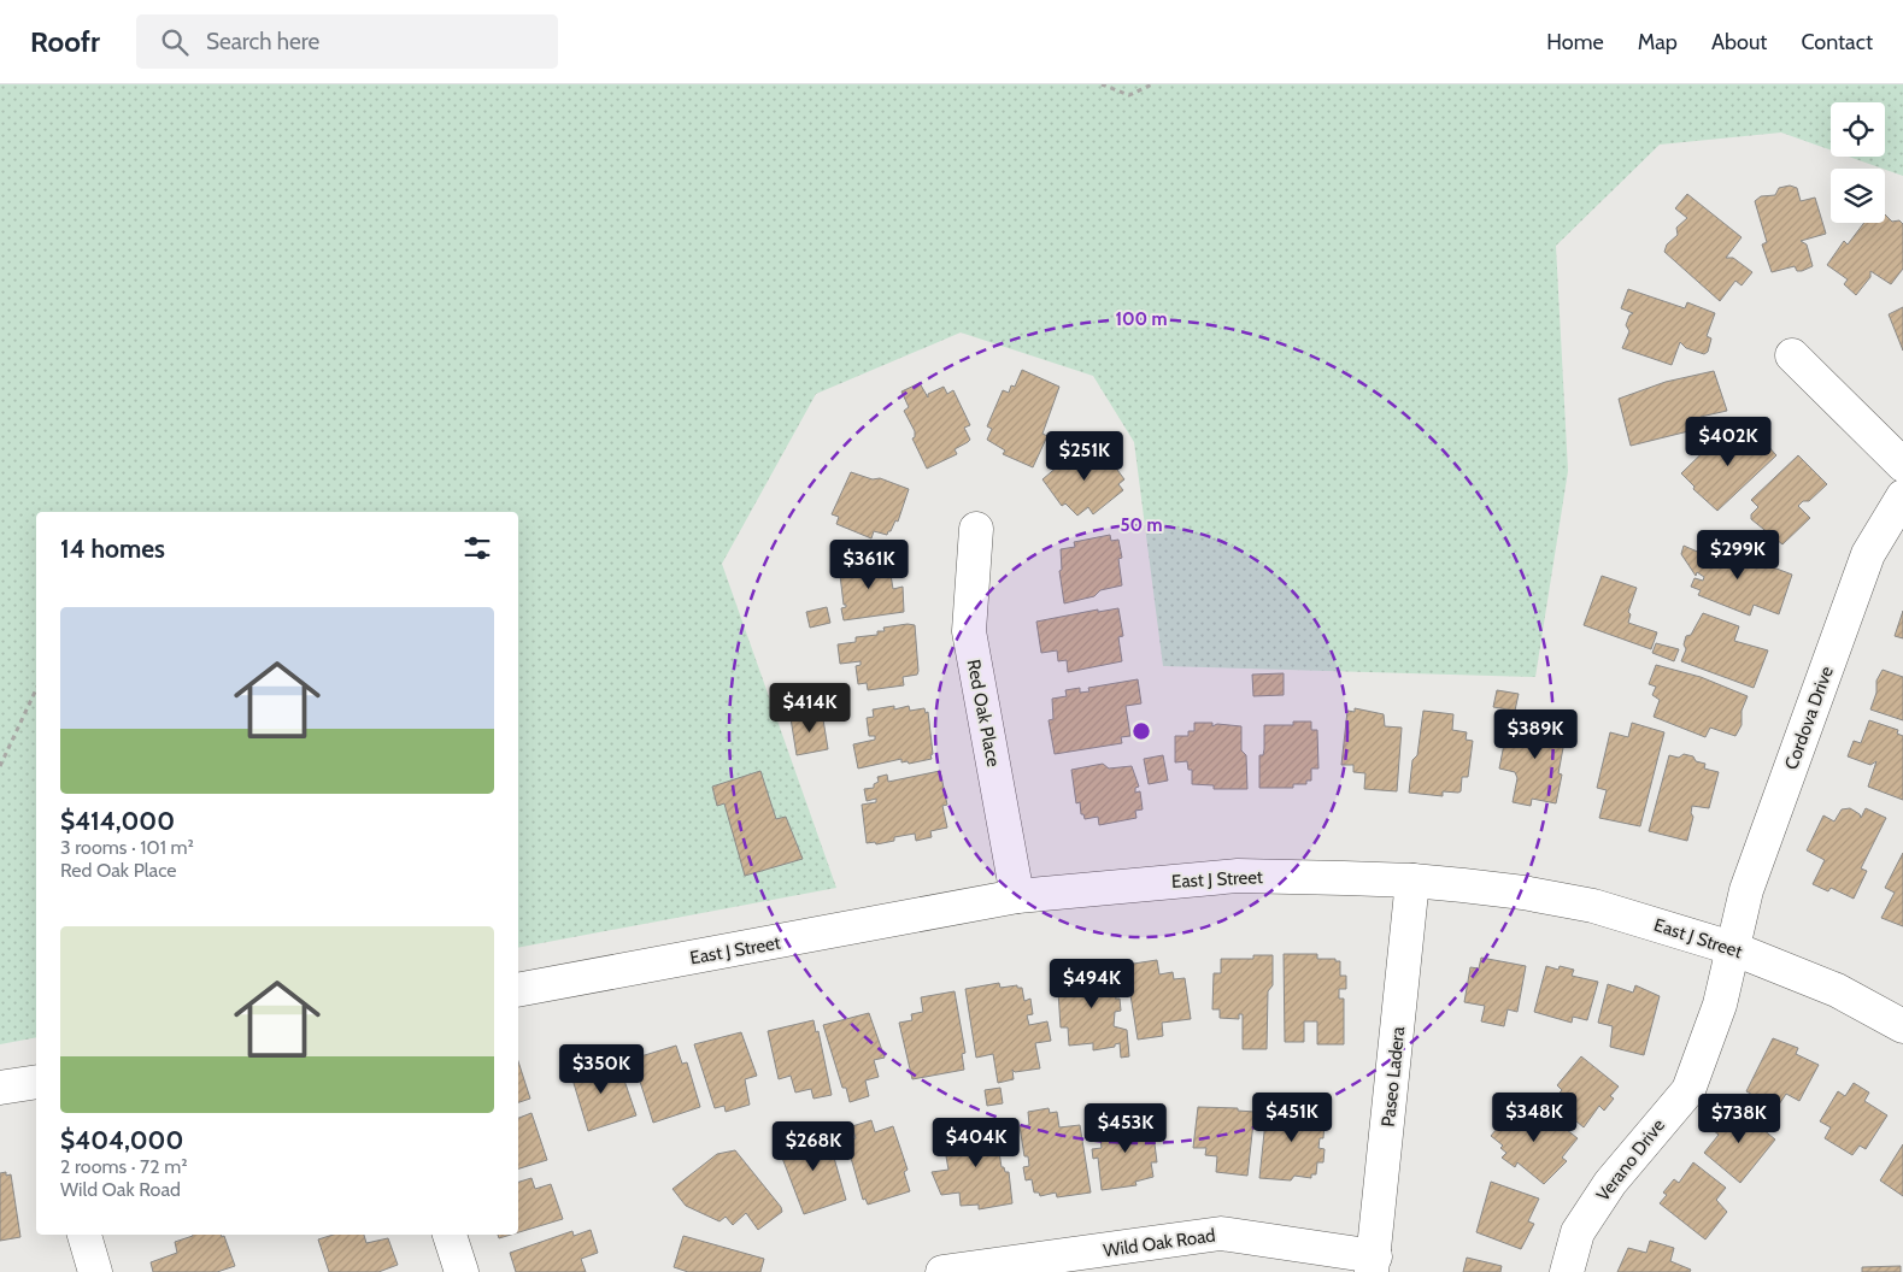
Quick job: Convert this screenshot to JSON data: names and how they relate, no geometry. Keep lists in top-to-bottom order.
{
  "streets": {
    "street": [
      "Red Oak Place",
      "Cordova Drive",
      "East J Street",
      "Paseo Ladera",
      "Verano Drive",
      "Wild Oak Road"
    ]
  },
  "crossings": [
    ["Red Oak Place", "East J Street"],
    ["Cordova Drive", "East J Street"],
    ["Cordova Drive", "Verano Drive"],
    ["East J Street", "Paseo Ladera"],
    ["East J Street", "Verano Drive"],
    ["Paseo Ladera", "Wild Oak Road"]
  ],
  "page": {
    "header": "Roofr",
    "search": "Search here",
    "nav": [
      "Home",
      "Map",
      "About",
      "Contact"
    ],
    "price": [
      "$402K",
      "$251K",
      "$299K",
      "$361K",
      "$414K",
      "$389K",
      "$494K",
      "$350K",
      "$451K",
      "$348K",
      "$738K",
      "$453K",
      "$404K",
      "$268K"
    ],
    "heading": "14 homes",
    "list": [
      {
        "name": "$414,000",
        "note": "3 rooms · 101 m² · Red Oak Place"
      },
      {
        "name": "$404,000",
        "note": "2 rooms · 72 m² · Wild Oak Road"
      }
    ]
  },
  "rings": ["100 m", "50 m"]
}
